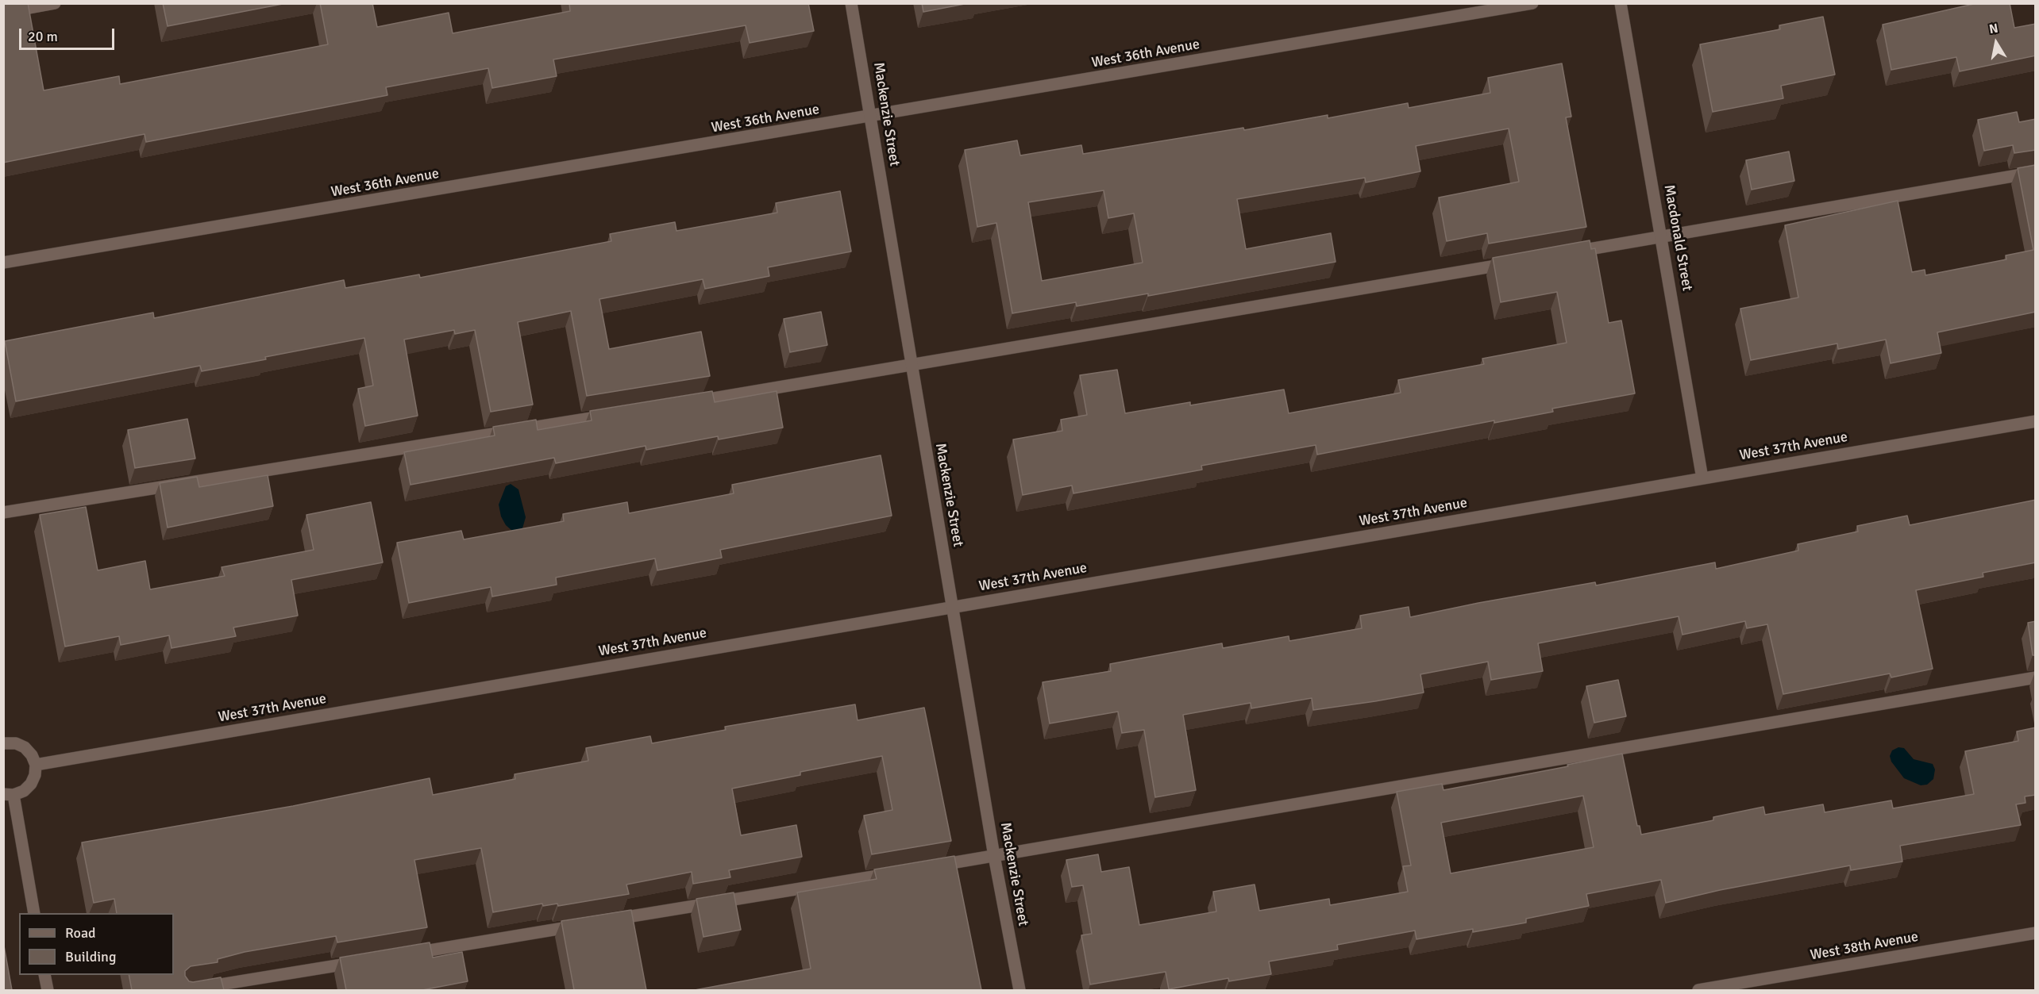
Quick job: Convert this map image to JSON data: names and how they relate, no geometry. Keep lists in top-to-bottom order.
{
  "streets": {
    "street": [
      "West 36th Avenue",
      "Mackenzie Street",
      "Macdonald Street",
      "West 37th Avenue",
      "West 38th Avenue"
    ]
  },
  "crossings": [
    ["West 36th Avenue", "Mackenzie Street"],
    ["Mackenzie Street", "West 37th Avenue"],
    ["Macdonald Street", "West 37th Avenue"]
  ],
  "legend": ["Road", "Building"],
  "scale_bar": "20 m",
  "north": "top"
}
